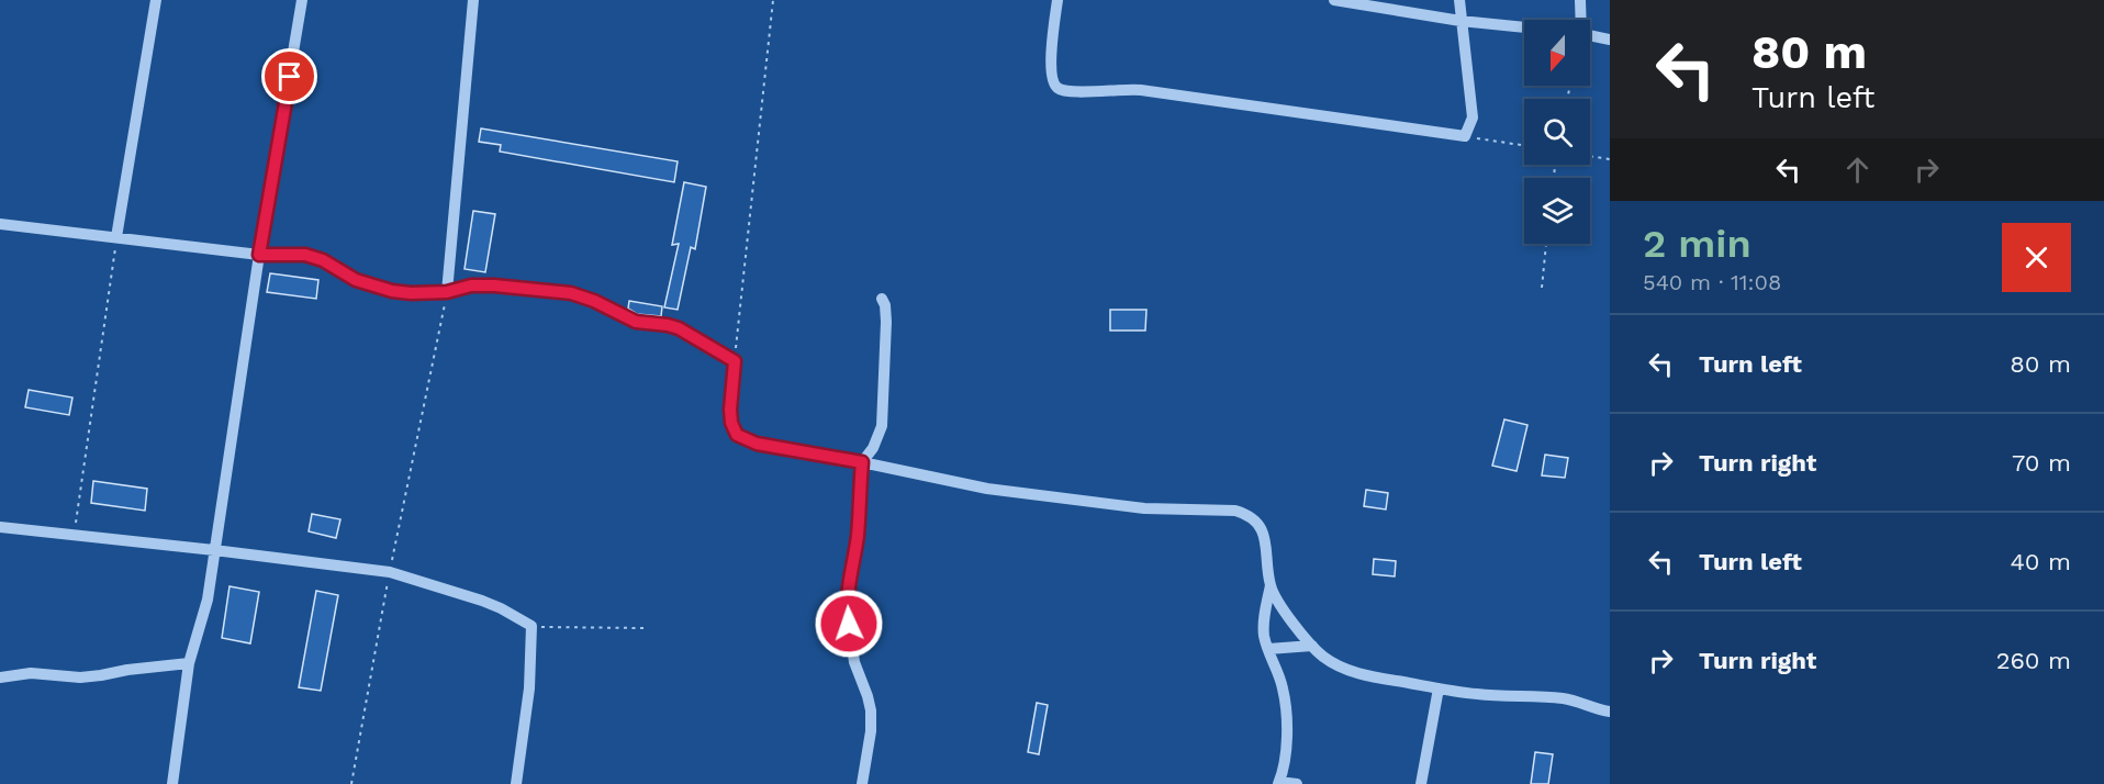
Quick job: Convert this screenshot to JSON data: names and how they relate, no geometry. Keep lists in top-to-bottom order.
{
  "north": "bottom",
  "page": {
    "turn": ["80 m", "Turn left"],
    "heading": ["2 min", "540 m · 11:08"],
    "list": [
      {
        "name": "Turn left",
        "value": "80 m"
      },
      {
        "name": "Turn right",
        "value": "70 m"
      },
      {
        "name": "Turn left",
        "value": "40 m"
      },
      {
        "name": "Turn right",
        "value": "260 m"
      }
    ]
  }
}
